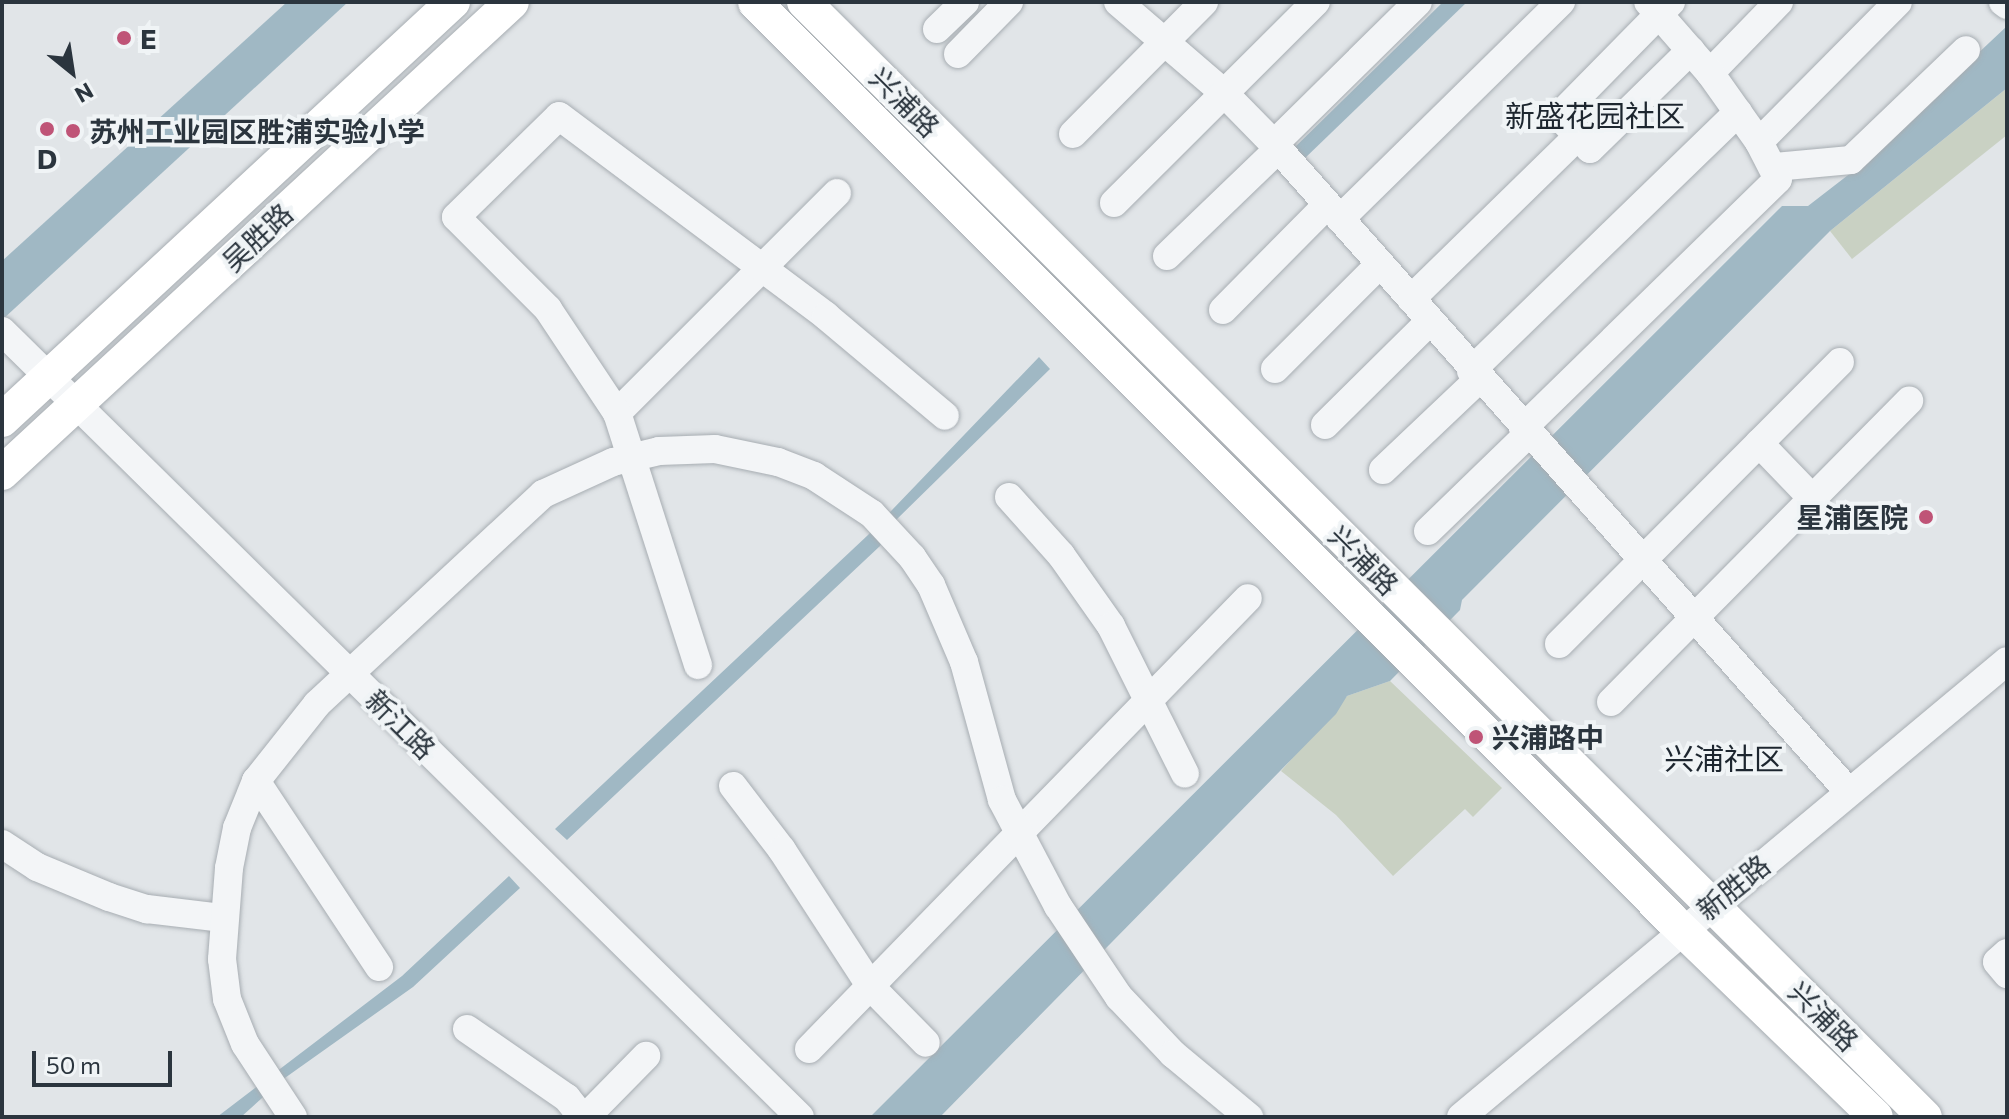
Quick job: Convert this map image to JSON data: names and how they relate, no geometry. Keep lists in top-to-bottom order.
{
  "streets": {
    "main road": ["兴浦路", "吴胜路"],
    "street": ["新江路", "新胜路"]
  },
  "crossings": [
    ["兴浦路", "新胜路"],
    ["吴胜路", "新江路"]
  ],
  "districts": ["新盛花园社区", "兴浦社区"],
  "places": [
    "E",
    "D",
    "苏州工业园区胜浦实验小学",
    "星浦医院",
    "兴浦路中"
  ],
  "scale_bar": "50 m",
  "north": "bottom right"
}
